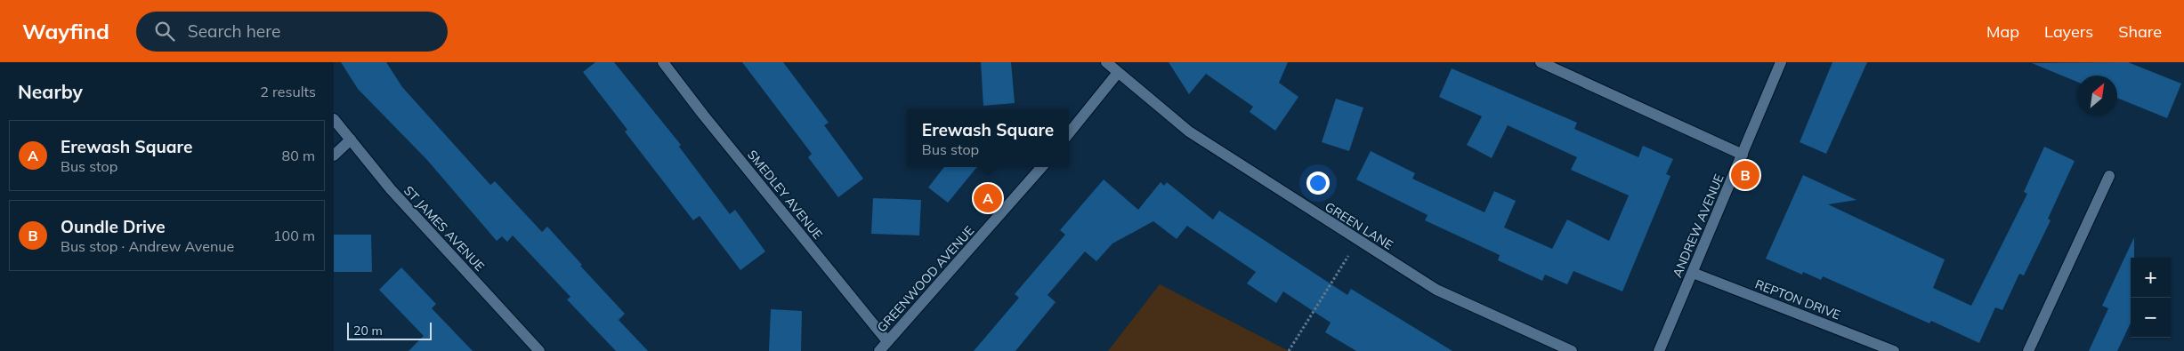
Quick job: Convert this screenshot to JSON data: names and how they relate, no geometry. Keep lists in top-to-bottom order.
{
  "streets": {
    "street": [
      "SMEDLEY AVENUE",
      "GREEN LANE",
      "ANDREW AVENUE",
      "ST JAMES AVENUE",
      "GREENWOOD AVENUE",
      "REPTON DRIVE"
    ]
  },
  "crossings": [
    ["SMEDLEY AVENUE", "GREENWOOD AVENUE"],
    ["ANDREW AVENUE", "REPTON DRIVE"]
  ],
  "scale_bar": "20 m",
  "north": "top right",
  "page": {
    "header": "Wayfind",
    "search": "Search here",
    "nav": ["Map", "Layers", "Share"],
    "heading": ["Nearby", "2 results"],
    "popup": ["Erewash Square", "Bus stop"],
    "list": [
      {
        "mark": "A",
        "name": "Erewash Square",
        "note": "Bus stop",
        "value": "80 m"
      },
      {
        "mark": "B",
        "name": "Oundle Drive",
        "note": "Bus stop · Andrew Avenue",
        "value": "100 m"
      }
    ],
    "pins": ["B", "A"],
    "map_buttons": ["+", "−"],
    "scale": "20 m"
  }
}
